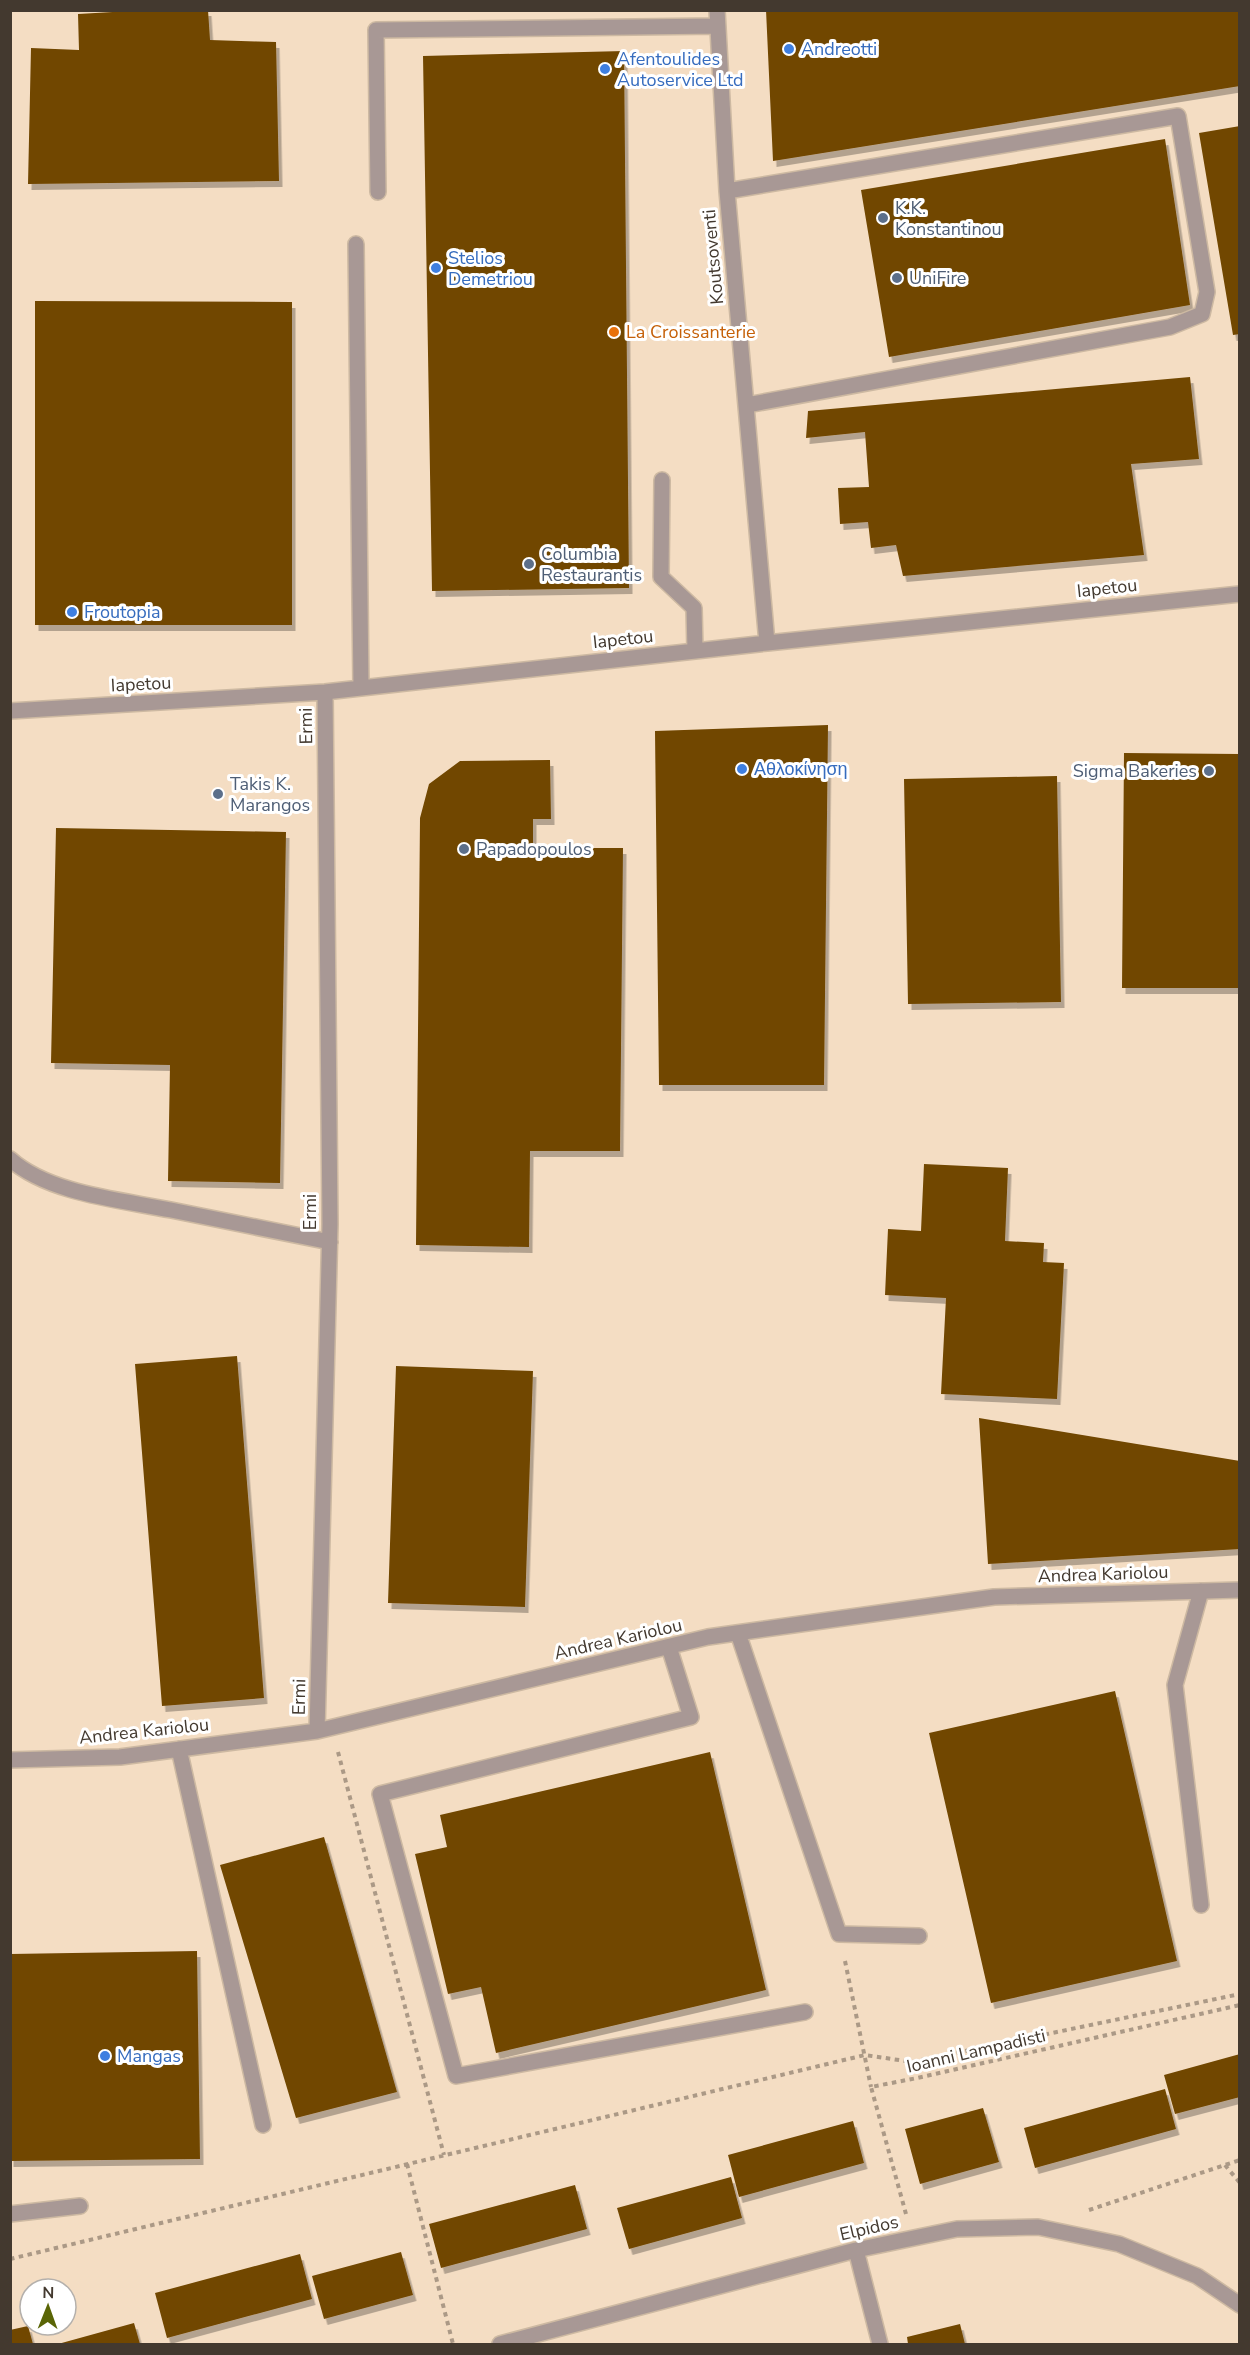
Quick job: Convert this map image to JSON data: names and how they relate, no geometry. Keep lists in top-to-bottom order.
{
  "streets": {
    "street": [
      "Koutsoventi",
      "Iapetou",
      "Ermi",
      "Andrea Kariolou",
      "Elpidos"
    ],
    "path": ["Ioanni Lampadisti"]
  },
  "crossings": [
    ["Koutsoventi", "Iapetou"],
    ["Iapetou", "Ermi"],
    ["Ermi", "Andrea Kariolou"]
  ],
  "places": [
    "Andreotti",
    "Afentoulides Autoservice Ltd",
    "K.K. Konstantinou",
    "Stelios Demetriou",
    "UniFire",
    "La Croissanterie",
    "Columbia Restaurantis",
    "Froutopia",
    "Αθλοκίνηση",
    "Sigma Bakeries",
    "Takis K. Marangos",
    "Papadopoulos",
    "Mangas"
  ],
  "north": "top"
}
